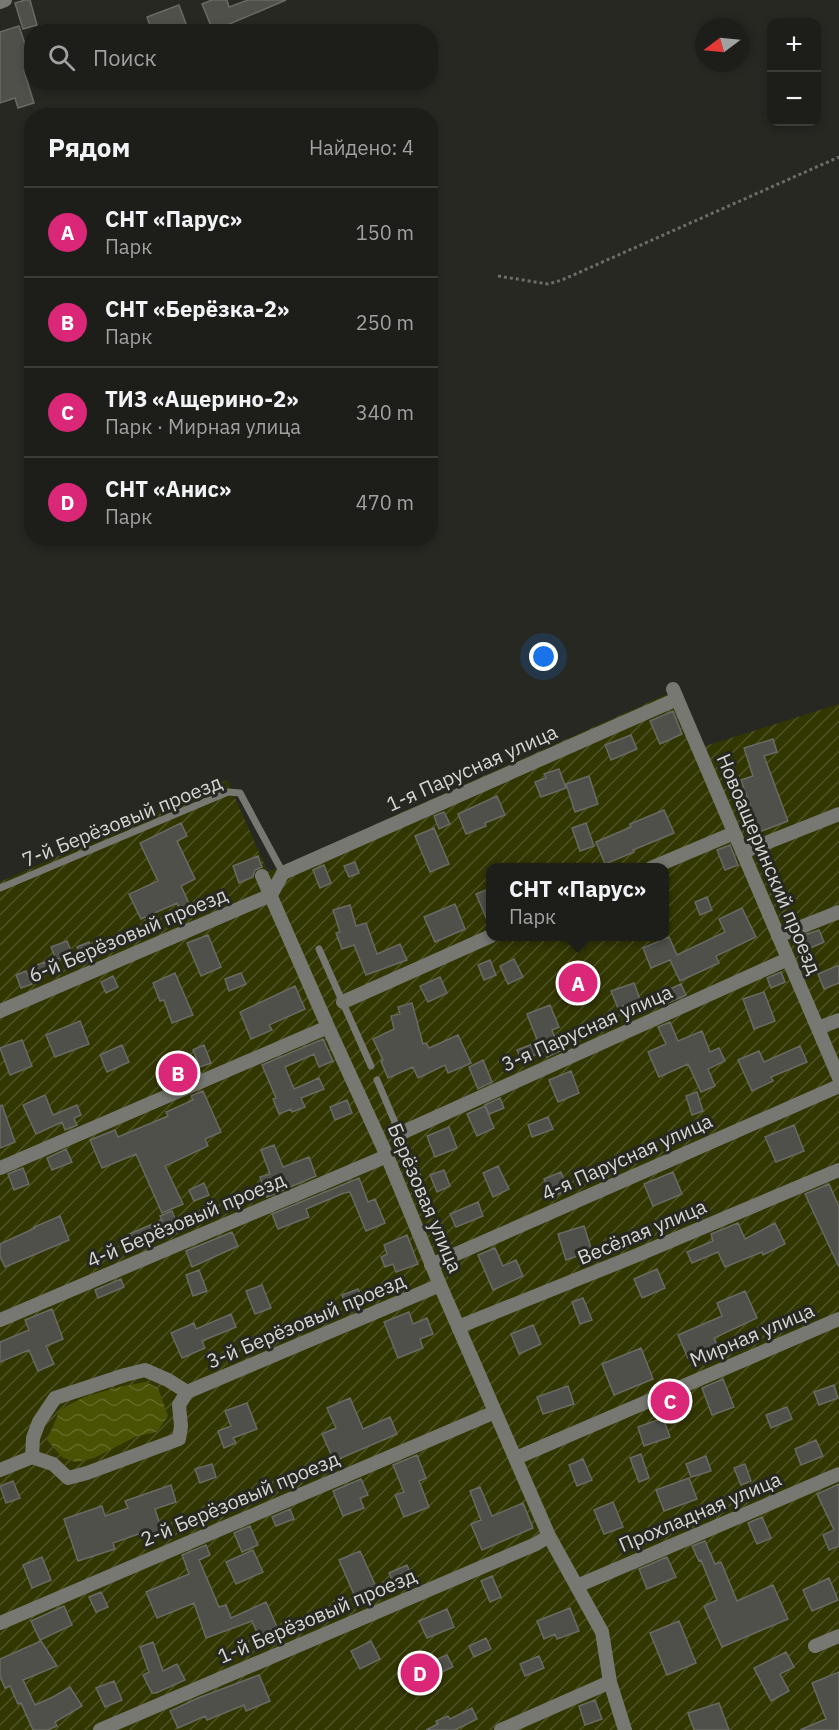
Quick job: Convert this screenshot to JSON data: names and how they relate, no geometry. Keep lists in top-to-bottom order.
{
  "streets": {
    "street": [
      "1-я Парусная улица",
      "Новоащеринский проезд",
      "6-й Берёзовый проезд",
      "3-я Парусная улица",
      "4-я Парусная улица",
      "Берёзовая улица",
      "4-й Берёзовый проезд",
      "Весёлая улица",
      "3-й Берёзовый проезд",
      "Мирная улица",
      "2-й Берёзовый проезд",
      "Прохладная улица",
      "1-й Берёзовый проезд"
    ],
    "lane": ["7-й Берёзовый проезд"]
  },
  "crossings": [
    ["1-я Парусная улица", "7-й Берёзовый проезд"],
    ["1-я Парусная улица", "Новоащеринский проезд"],
    ["Новоащеринский проезд", "3-я Парусная улица"],
    ["6-й Берёзовый проезд", "Берёзовая улица"],
    ["4-я Парусная улица", "Берёзовая улица"],
    ["Берёзовая улица", "4-й Берёзовый проезд"],
    ["Берёзовая улица", "Весёлая улица"],
    ["Берёзовая улица", "3-й Берёзовый проезд"],
    ["Берёзовая улица", "Мирная улица"],
    ["Берёзовая улица", "2-й Берёзовый проезд"],
    ["Берёзовая улица", "Прохладная улица"],
    ["Берёзовая улица", "1-й Берёзовый проезд"]
  ],
  "north": "left",
  "page": {
    "map_buttons": ["+", "−"],
    "search": "Поиск",
    "heading": ["Рядом", "Найдено: 4"],
    "list": [
      {
        "mark": "A",
        "name": "СНТ «Парус»",
        "note": "Парк",
        "value": "150 m"
      },
      {
        "mark": "B",
        "name": "СНТ «Берёзка-2»",
        "note": "Парк",
        "value": "250 m"
      },
      {
        "mark": "C",
        "name": "ТИЗ «Ащерино-2»",
        "note": "Парк · Мирная улица",
        "value": "340 m"
      },
      {
        "mark": "D",
        "name": "СНТ «Анис»",
        "note": "Парк",
        "value": "470 m"
      }
    ],
    "popup": ["СНТ «Парус»", "Парк"],
    "pins": [
      "A",
      "B",
      "C",
      "D"
    ]
  }
}
